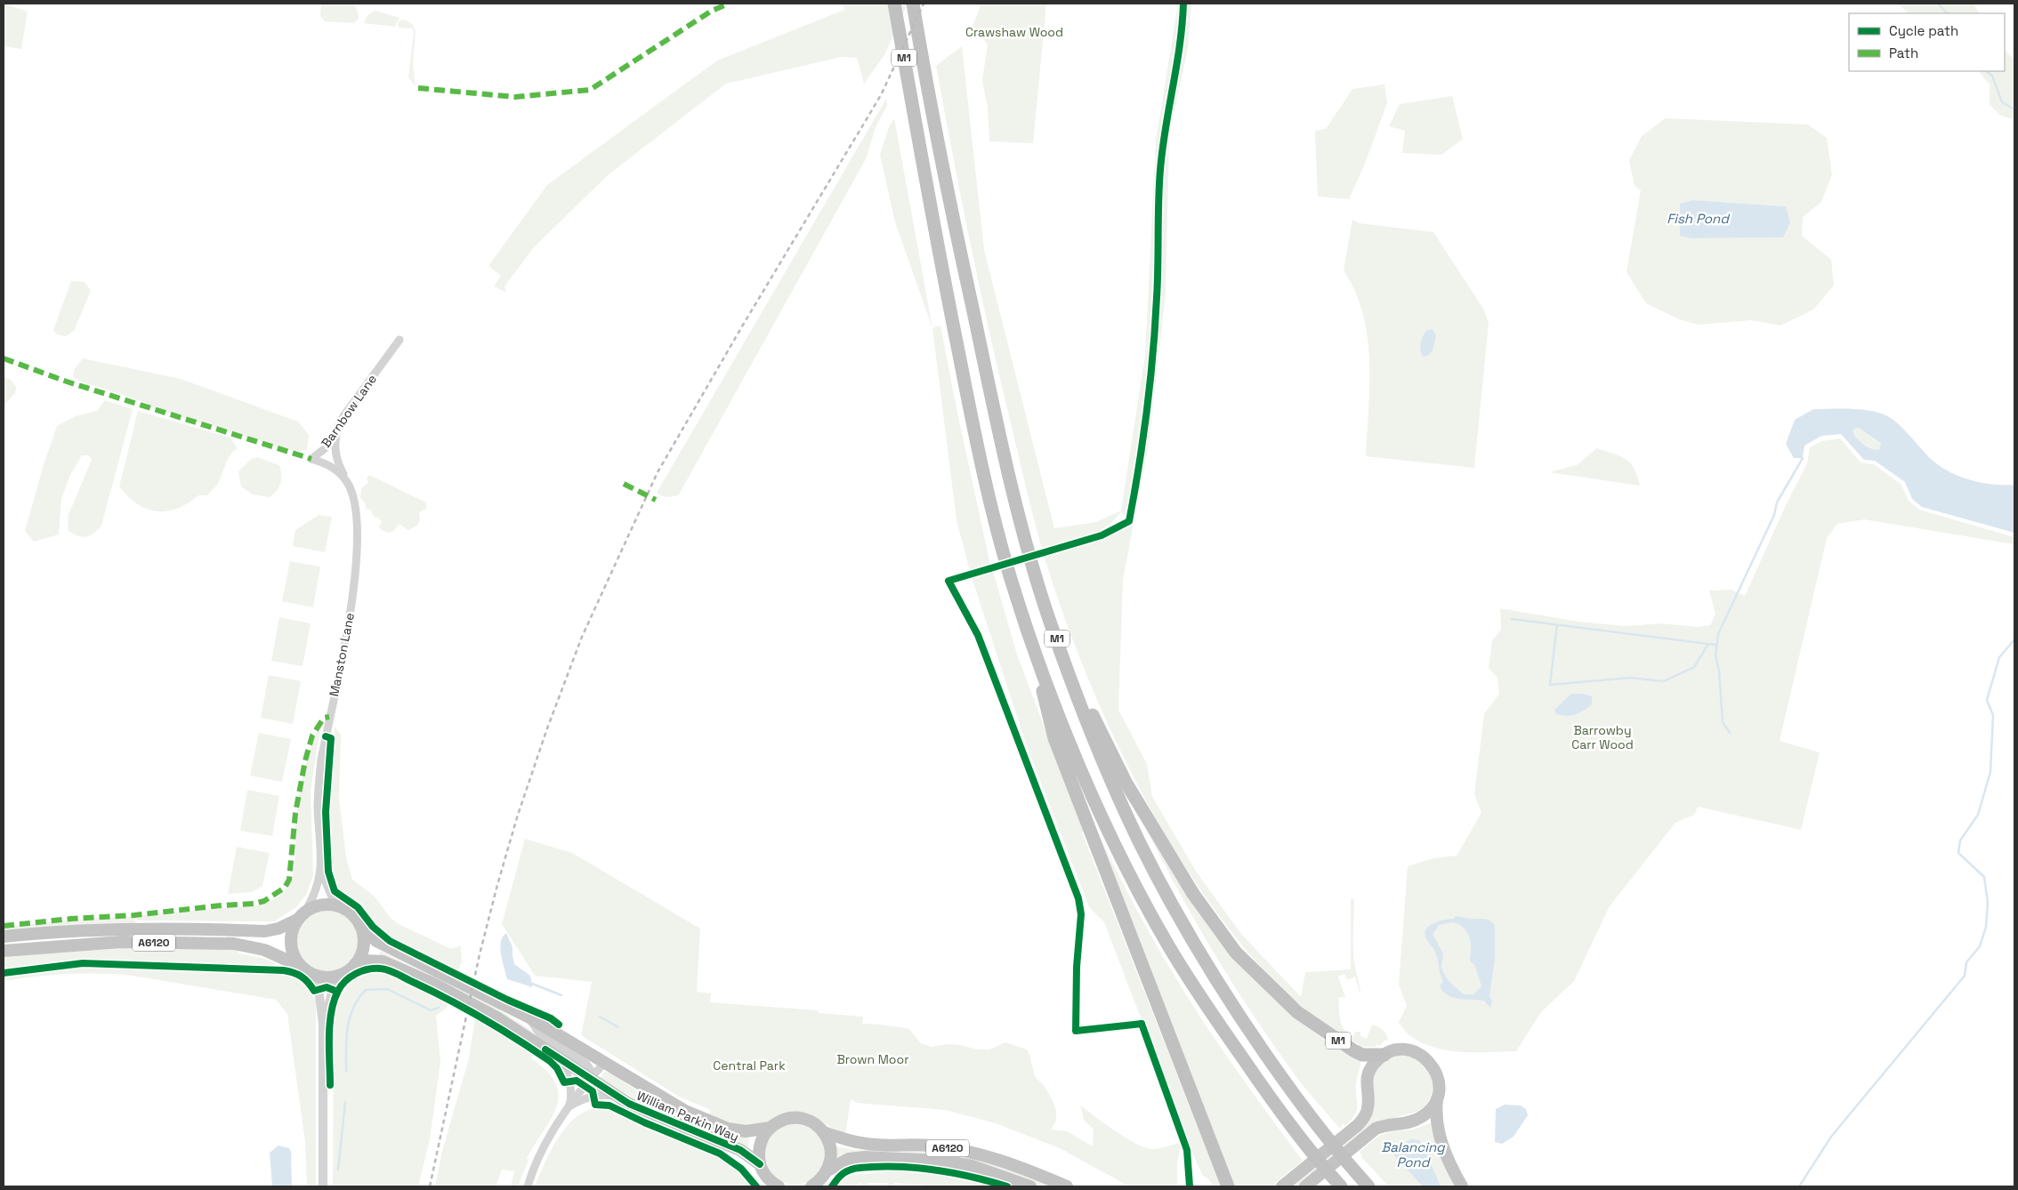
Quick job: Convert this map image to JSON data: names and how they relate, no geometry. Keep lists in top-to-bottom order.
{
  "streets": {
    "highway": ["M1", "A6120", "William Parkin Way"],
    "street": ["Barnbow Lane", "Manston Lane"]
  },
  "crossings": [
    ["Barnbow Lane", "Manston Lane"],
    ["Manston Lane", "A6120"],
    ["Manston Lane", "William Parkin Way"],
    ["A6120", "William Parkin Way"]
  ],
  "water": ["Fish Pond", "Balancing Pond"],
  "parks": [
    "Crawshaw Wood",
    "Barrowby Carr Wood",
    "Brown Moor",
    "Central Park"
  ],
  "legend": ["Cycle path", "Path"]
}
